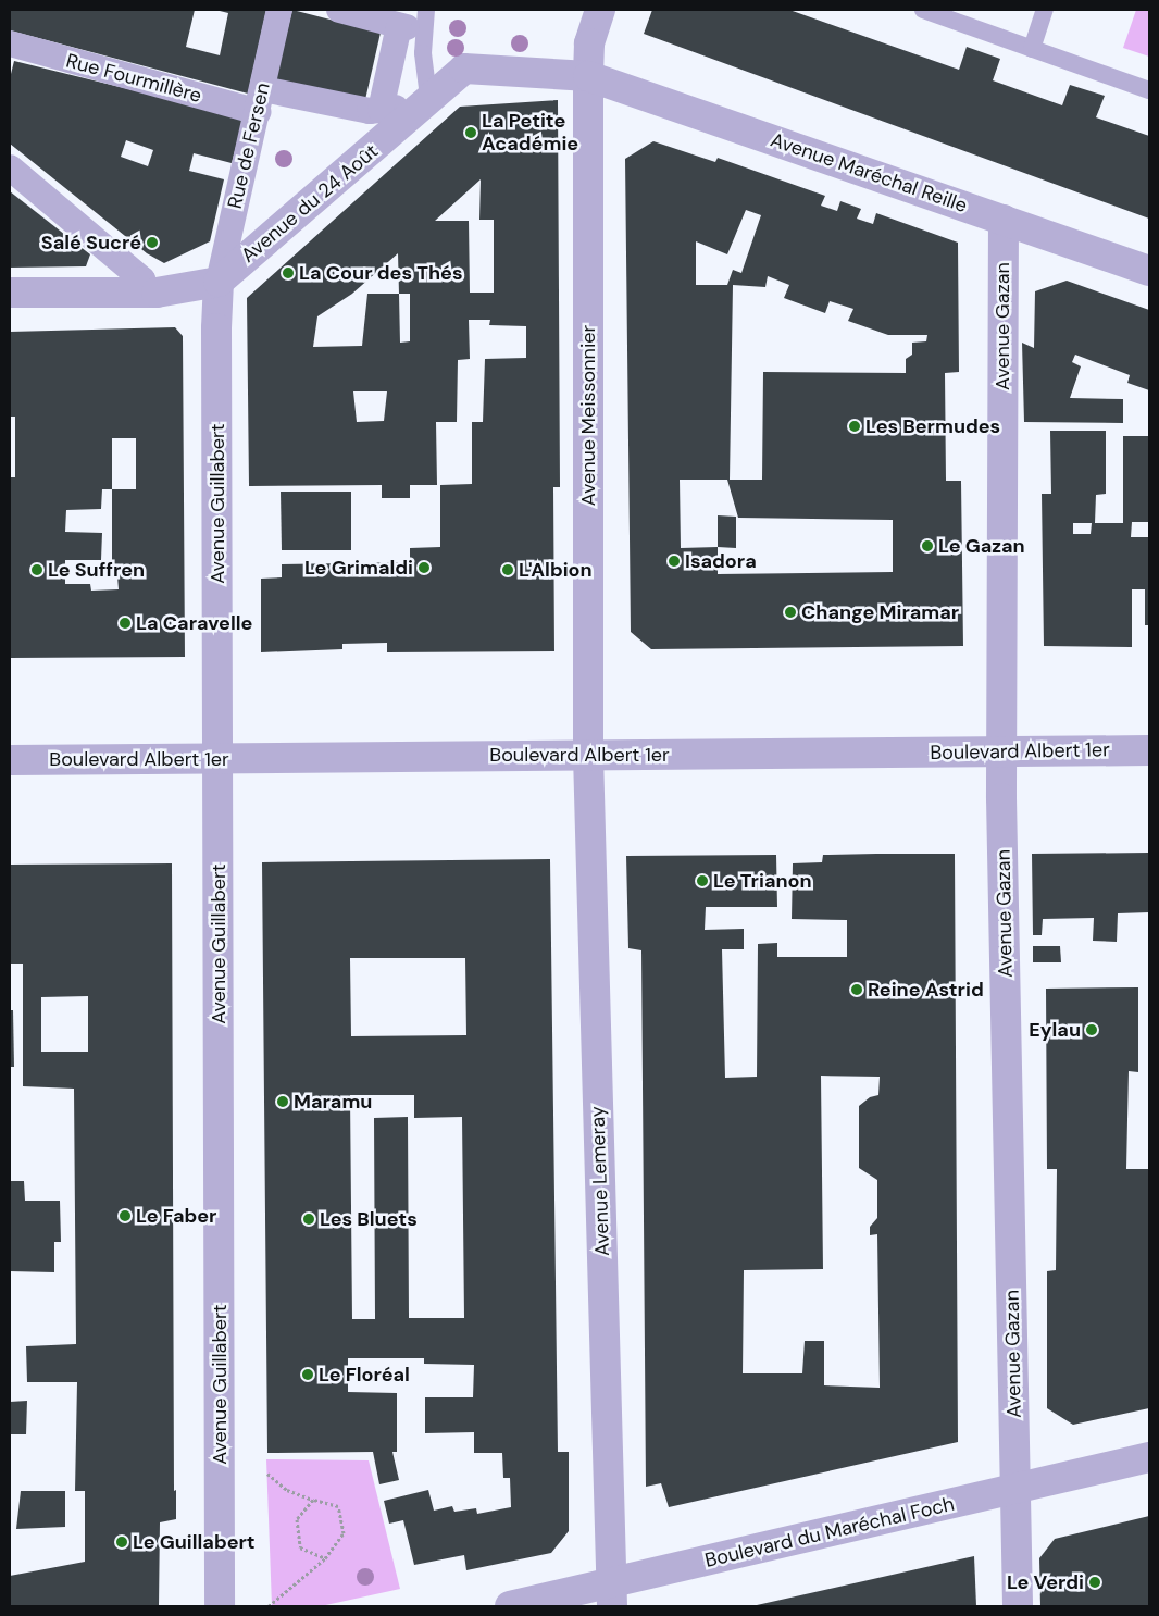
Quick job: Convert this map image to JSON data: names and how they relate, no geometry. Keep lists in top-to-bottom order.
{
  "streets": {
    "street": [
      "Rue Fourmillère",
      "Rue de Fersen",
      "Avenue Maréchal Reille",
      "Avenue du 24 Août",
      "Avenue Gazan",
      "Avenue Meissonnier",
      "Avenue Guillabert",
      "Boulevard Albert 1er",
      "Avenue Lemeray",
      "Boulevard du Maréchal Foch"
    ]
  },
  "crossings": [
    ["Rue Fourmillère", "Rue de Fersen"],
    ["Rue de Fersen", "Avenue du 24 Août"],
    ["Rue de Fersen", "Avenue Guillabert"],
    ["Avenue Maréchal Reille", "Avenue du 24 Août"],
    ["Avenue Maréchal Reille", "Avenue Gazan"],
    ["Avenue Maréchal Reille", "Avenue Meissonnier"],
    ["Avenue du 24 Août", "Avenue Meissonnier"],
    ["Avenue du 24 Août", "Avenue Guillabert"],
    ["Avenue Gazan", "Boulevard Albert 1er"],
    ["Avenue Gazan", "Boulevard du Maréchal Foch"],
    ["Avenue Meissonnier", "Boulevard Albert 1er"],
    ["Avenue Meissonnier", "Avenue Lemeray"],
    ["Avenue Guillabert", "Boulevard Albert 1er"],
    ["Boulevard Albert 1er", "Avenue Lemeray"],
    ["Avenue Lemeray", "Boulevard du Maréchal Foch"]
  ],
  "places": [
    "La Petite Académie",
    "Salé Sucré",
    "La Cour des Thés",
    "Les Bermudes",
    "Le Gazan",
    "Isadora",
    "Le Grimaldi",
    "Le Suffren",
    "L'Albion",
    "Change Miramar",
    "La Caravelle",
    "Le Trianon",
    "Reine Astrid",
    "Eylau",
    "Maramu",
    "Le Faber",
    "Les Bluets",
    "Le Floréal",
    "Le Guillabert",
    "Le Verdi"
  ]
}
